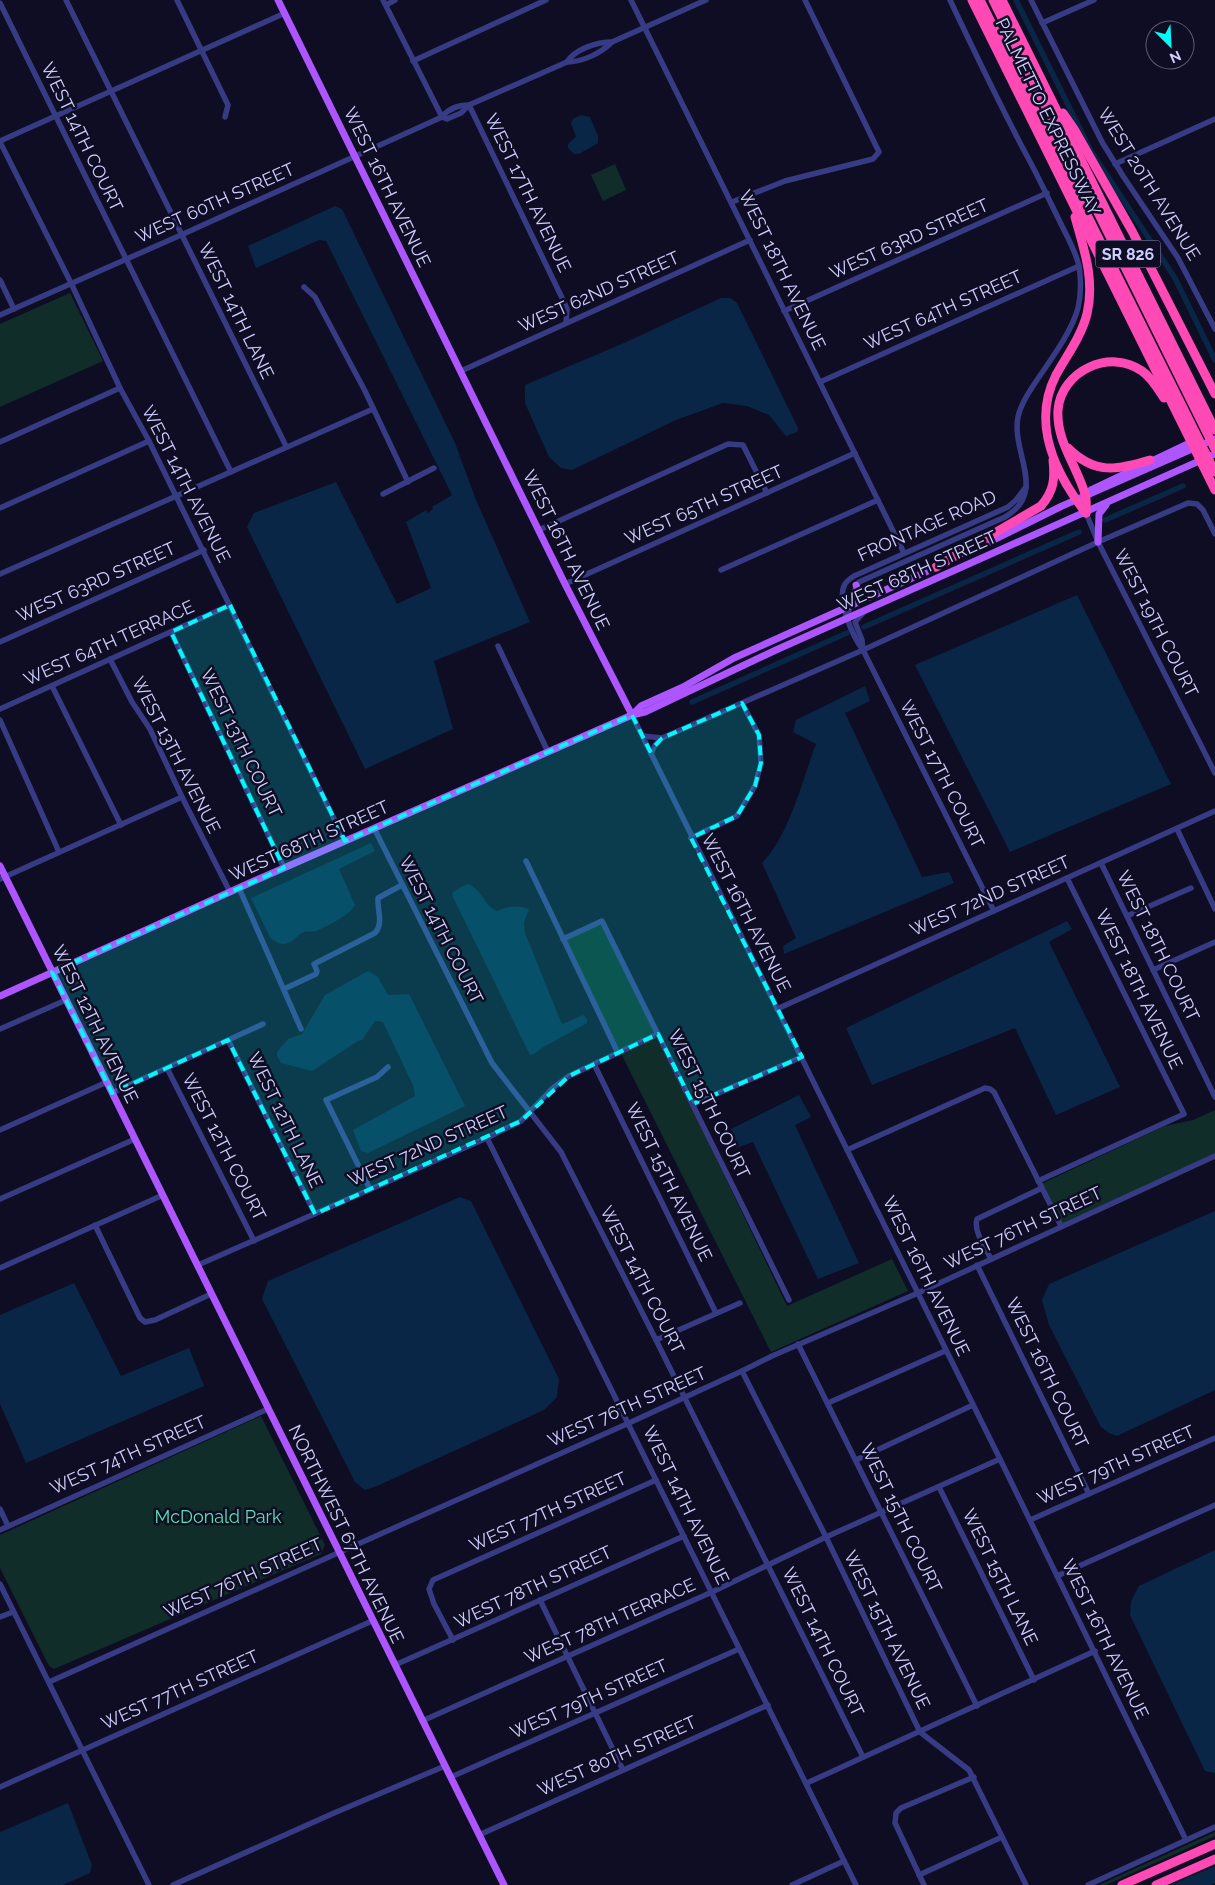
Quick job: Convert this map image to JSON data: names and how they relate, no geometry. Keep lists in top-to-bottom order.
{
  "streets": {
    "highway": ["PALMETTO EXPRESSWAY", "SR 826"],
    "main road": [
      "WEST 16TH AVENUE",
      "WEST 68TH STREET",
      "WEST 12TH AVENUE",
      "NORTHWEST 67TH AVENUE"
    ],
    "street": [
      "WEST 14TH COURT",
      "WEST 20TH AVENUE",
      "WEST 17TH AVENUE",
      "WEST 60TH STREET",
      "WEST 63RD STREET",
      "WEST 18TH AVENUE",
      "WEST 62ND STREET",
      "WEST 64TH STREET",
      "WEST 14TH LANE",
      "WEST 14TH AVENUE",
      "WEST 65TH STREET",
      "FRONTAGE ROAD",
      "WEST 19TH COURT",
      "WEST 64TH TERRACE",
      "WEST 13TH COURT",
      "WEST 13TH AVENUE",
      "WEST 17TH COURT",
      "WEST 72ND STREET",
      "WEST 18TH COURT",
      "WEST 15TH COURT",
      "WEST 12TH LANE",
      "WEST 12TH COURT",
      "WEST 15TH AVENUE",
      "WEST 76TH STREET",
      "WEST 16TH COURT",
      "WEST 74TH STREET",
      "WEST 79TH STREET",
      "WEST 77TH STREET",
      "WEST 15TH LANE",
      "WEST 78TH STREET",
      "WEST 78TH TERRACE",
      "WEST 80TH STREET"
    ]
  },
  "crossings": [
    ["PALMETTO EXPRESSWAY", "WEST 68TH STREET"],
    ["WEST 14TH COURT", "WEST 60TH STREET"],
    ["WEST 14TH COURT", "WEST 68TH STREET"],
    ["WEST 14TH COURT", "WEST 72ND STREET"],
    ["WEST 14TH COURT", "WEST 76TH STREET"],
    ["WEST 14TH COURT", "WEST 78TH TERRACE"],
    ["WEST 16TH AVENUE", "WEST 60TH STREET"],
    ["WEST 16TH AVENUE", "WEST 62ND STREET"],
    ["WEST 16TH AVENUE", "WEST 65TH STREET"],
    ["WEST 16TH AVENUE", "WEST 68TH STREET"],
    ["WEST 16TH AVENUE", "WEST 72ND STREET"],
    ["WEST 16TH AVENUE", "WEST 76TH STREET"],
    ["WEST 16TH AVENUE", "WEST 79TH STREET"],
    ["WEST 16TH AVENUE", "WEST 78TH TERRACE"],
    ["WEST 17TH AVENUE", "WEST 60TH STREET"],
    ["WEST 17TH AVENUE", "WEST 62ND STREET"],
    ["WEST 60TH STREET", "WEST 18TH AVENUE"],
    ["WEST 60TH STREET", "WEST 14TH LANE"],
    ["WEST 60TH STREET", "WEST 14TH AVENUE"],
    ["WEST 63RD STREET", "WEST 18TH AVENUE"],
    ["WEST 63RD STREET", "WEST 14TH AVENUE"],
    ["WEST 18TH AVENUE", "WEST 62ND STREET"],
    ["WEST 18TH AVENUE", "WEST 64TH STREET"],
    ["WEST 18TH AVENUE", "WEST 65TH STREET"],
    ["WEST 18TH AVENUE", "FRONTAGE ROAD"],
    ["WEST 18TH AVENUE", "WEST 72ND STREET"],
    ["WEST 14TH AVENUE", "WEST 68TH STREET"],
    ["WEST 14TH AVENUE", "WEST 64TH TERRACE"],
    ["WEST 14TH AVENUE", "WEST 72ND STREET"],
    ["WEST 14TH AVENUE", "WEST 76TH STREET"],
    ["WEST 14TH AVENUE", "WEST 79TH STREET"],
    ["WEST 14TH AVENUE", "WEST 77TH STREET"],
    ["WEST 14TH AVENUE", "WEST 78TH STREET"],
    ["WEST 14TH AVENUE", "WEST 78TH TERRACE"],
    ["WEST 14TH AVENUE", "WEST 80TH STREET"],
    ["FRONTAGE ROAD", "WEST 17TH COURT"],
    ["WEST 68TH STREET", "WEST 19TH COURT"],
    ["WEST 68TH STREET", "WEST 13TH COURT"],
    ["WEST 68TH STREET", "WEST 13TH AVENUE"],
    ["WEST 68TH STREET", "WEST 17TH COURT"],
    ["WEST 68TH STREET", "WEST 12TH AVENUE"],
    ["WEST 64TH TERRACE", "WEST 13TH COURT"],
    ["WEST 64TH TERRACE", "WEST 13TH AVENUE"],
    ["WEST 17TH COURT", "WEST 72ND STREET"],
    ["WEST 72ND STREET", "WEST 18TH COURT"],
    ["WEST 72ND STREET", "WEST 15TH COURT"],
    ["WEST 72ND STREET", "WEST 12TH LANE"],
    ["WEST 72ND STREET", "WEST 12TH COURT"],
    ["WEST 72ND STREET", "WEST 15TH AVENUE"],
    ["WEST 72ND STREET", "NORTHWEST 67TH AVENUE"],
    ["WEST 12TH AVENUE", "NORTHWEST 67TH AVENUE"],
    ["WEST 15TH COURT", "WEST 76TH STREET"],
    ["WEST 15TH COURT", "WEST 78TH TERRACE"],
    ["WEST 15TH AVENUE", "WEST 76TH STREET"],
    ["WEST 15TH AVENUE", "WEST 78TH TERRACE"],
    ["WEST 76TH STREET", "WEST 16TH COURT"],
    ["WEST 76TH STREET", "NORTHWEST 67TH AVENUE"],
    ["WEST 16TH COURT", "WEST 79TH STREET"],
    ["WEST 74TH STREET", "NORTHWEST 67TH AVENUE"],
    ["WEST 79TH STREET", "NORTHWEST 67TH AVENUE"],
    ["WEST 77TH STREET", "NORTHWEST 67TH AVENUE"],
    ["WEST 77TH STREET", "WEST 78TH STREET"],
    ["NORTHWEST 67TH AVENUE", "WEST 78TH STREET"],
    ["NORTHWEST 67TH AVENUE", "WEST 78TH TERRACE"],
    ["NORTHWEST 67TH AVENUE", "WEST 80TH STREET"],
    ["WEST 15TH LANE", "WEST 78TH TERRACE"]
  ],
  "parks": ["McDonald Park"],
  "north": "bottom right"
}
